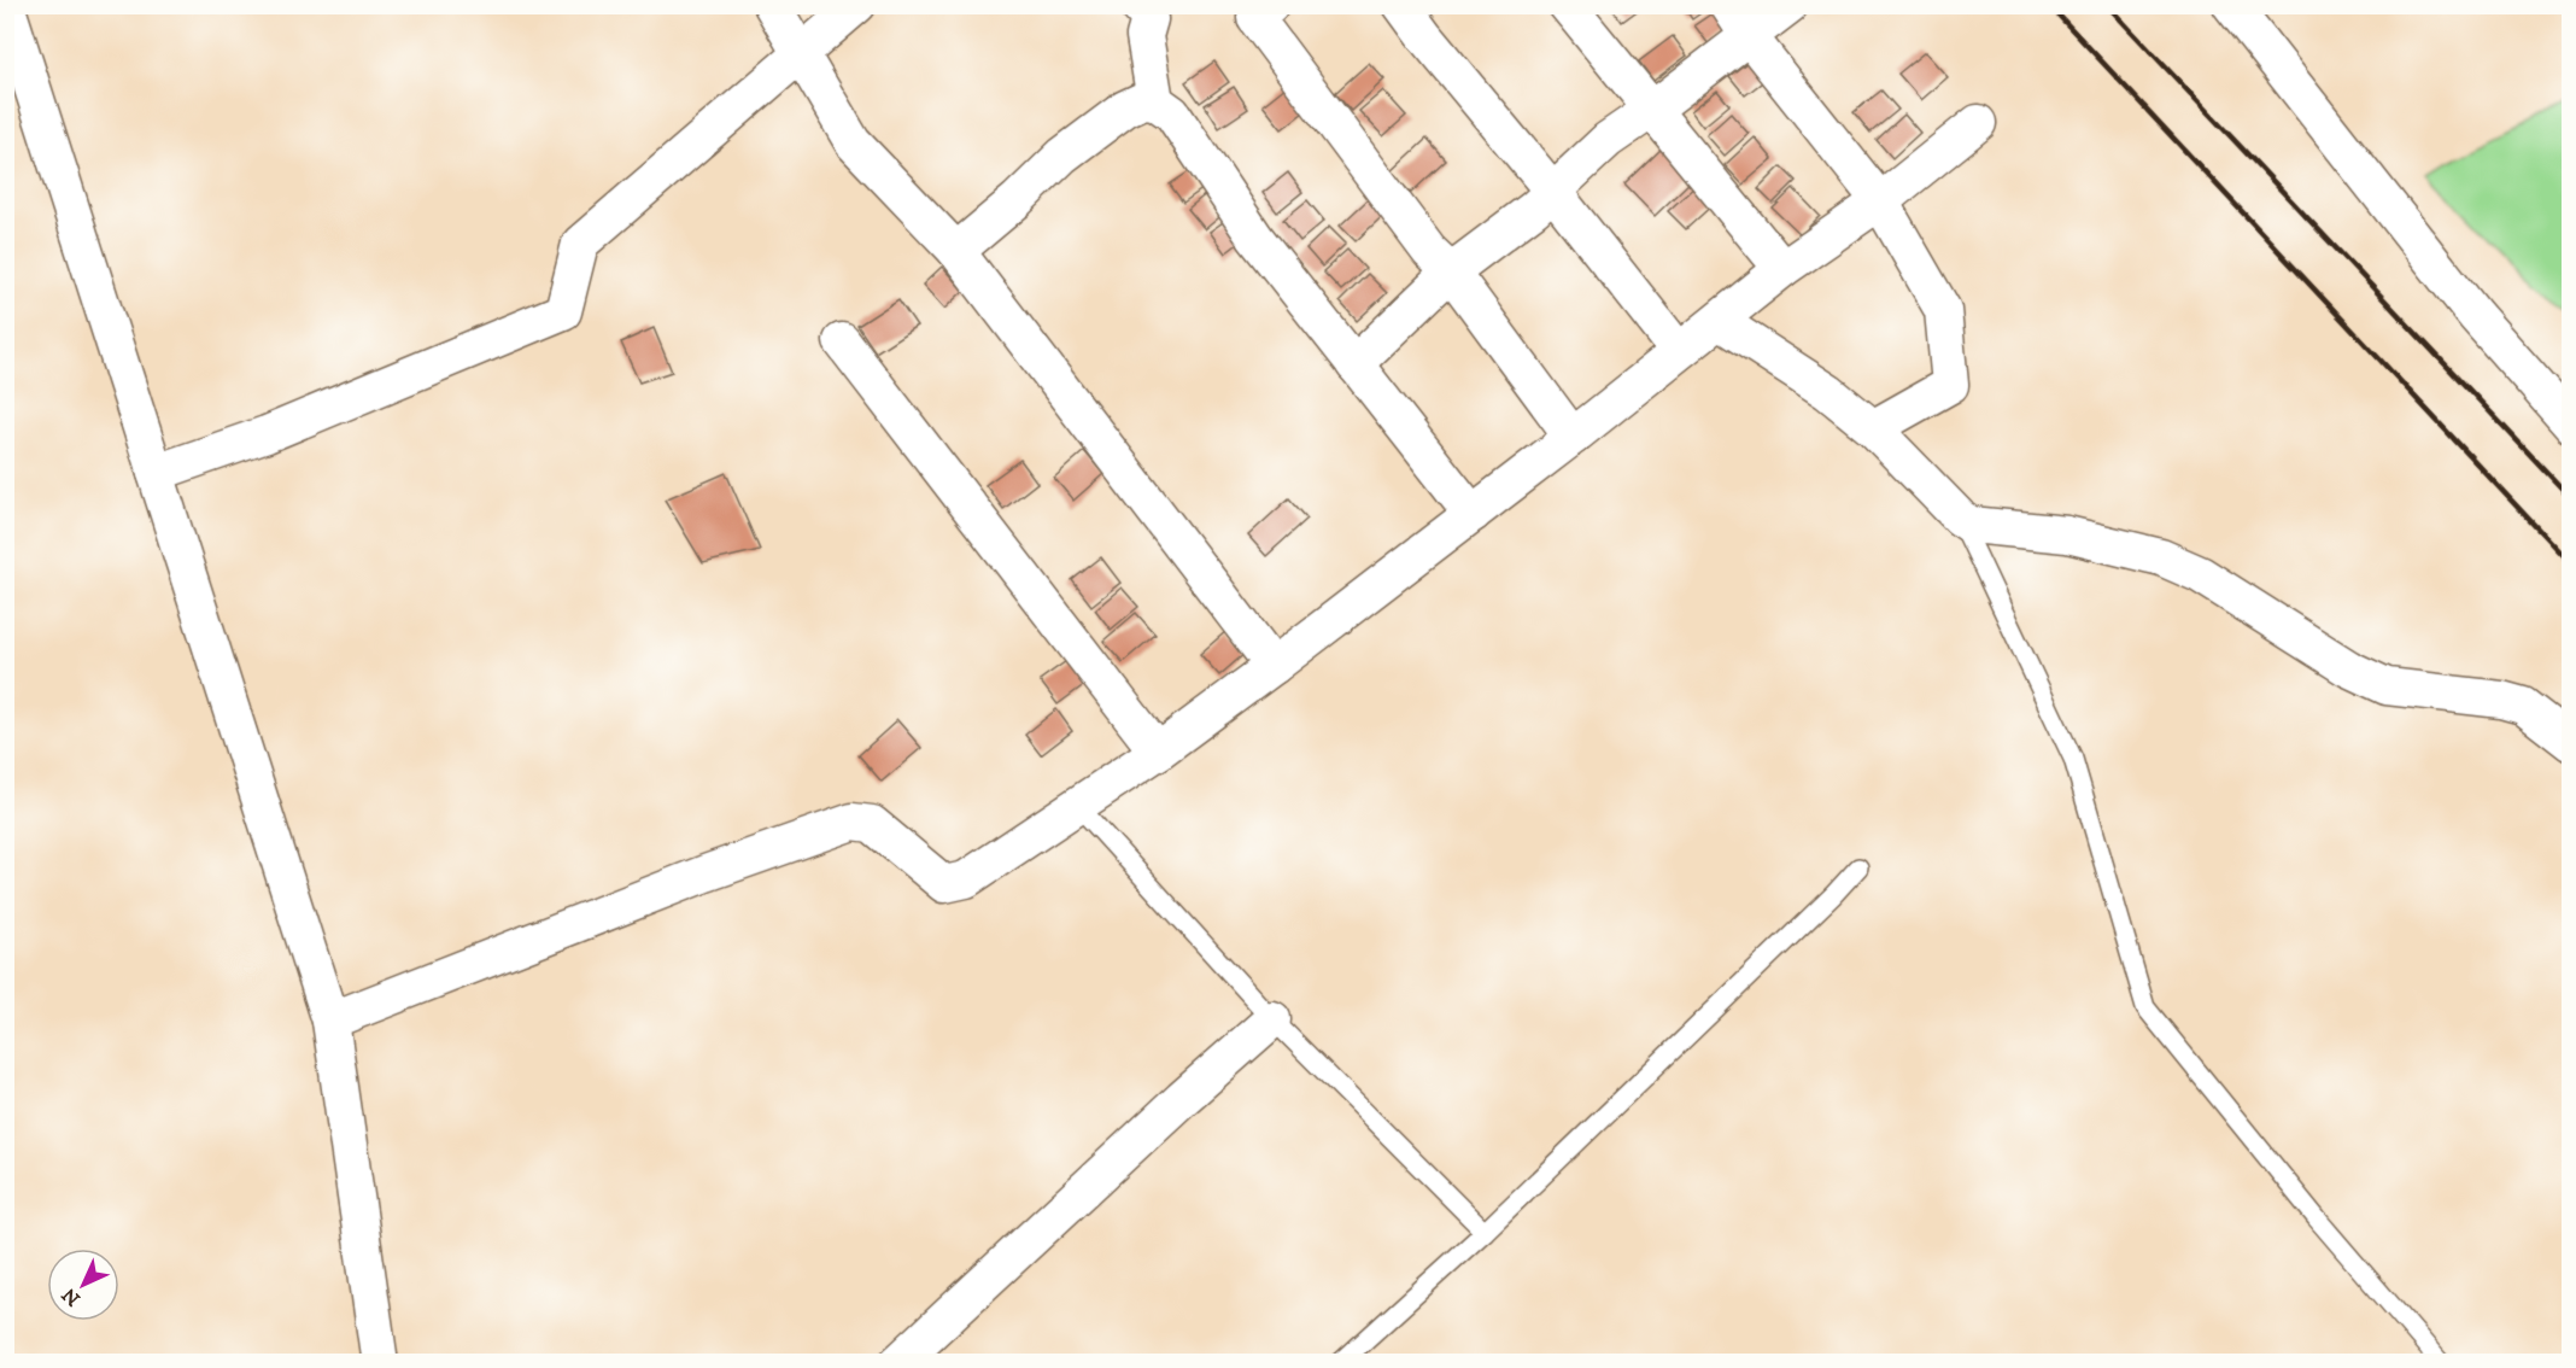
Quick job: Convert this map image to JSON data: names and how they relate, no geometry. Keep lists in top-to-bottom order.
{
  "north": "bottom left"
}
